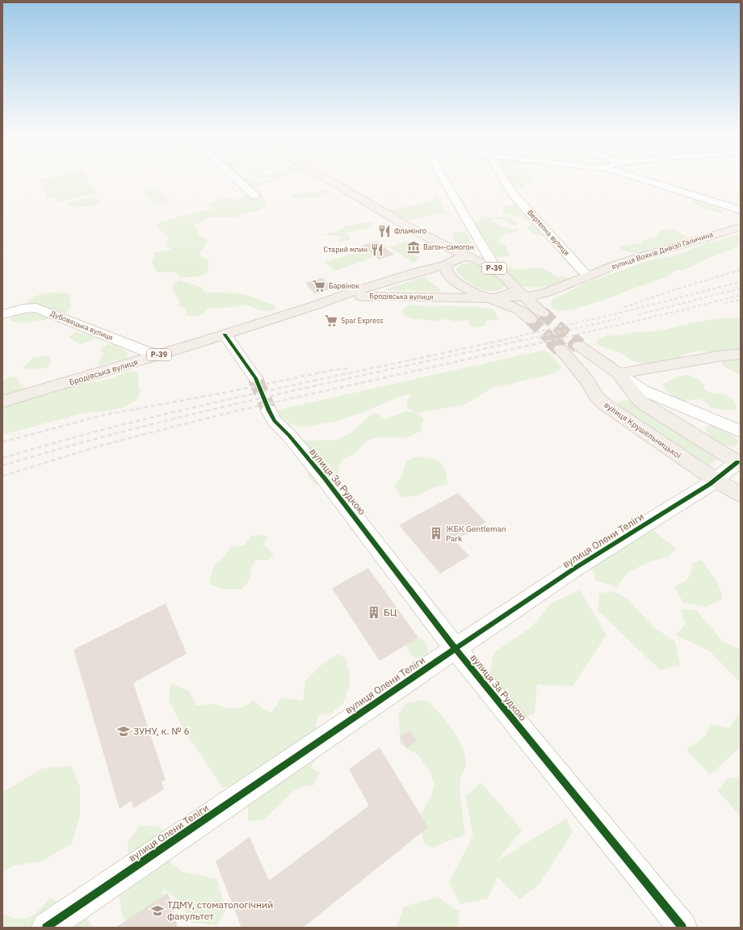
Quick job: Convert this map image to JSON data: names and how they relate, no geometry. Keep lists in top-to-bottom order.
{
  "streets": {
    "main road": [
      "вулиця Вояків Дивізії Галичина",
      "Р-39",
      "Бродівська вулиця",
      "вулиця Крушельницької"
    ],
    "street": [
      "Вертепна вулиця",
      "Дубовецька вулиця",
      "вулиця За Рудкою",
      "вулиця Олени Теліги"
    ]
  },
  "crossings": [
    ["Вертепна вулиця", "вулиця Вояків Дивізії Галичина"],
    ["вулиця Вояків Дивізії Галичина", "Р-39"],
    ["вулиця Вояків Дивізії Галичина", "Бродівська вулиця"],
    ["Р-39", "Бродівська вулиця"],
    ["Бродівська вулиця", "Дубовецька вулиця"],
    ["вулиця Крушельницької", "вулиця Олени Теліги"],
    ["вулиця За Рудкою", "вулиця Олени Теліги"]
  ],
  "places": {
    "restaurant": ["Фламінго", "Старий млин"],
    "museum": ["Вагон-самогон"],
    "supermarket": ["Барвінок", "Spar Express"],
    "building": ["ЖБК Gentleman Park", "БЦ"],
    "school or university": ["ЗУНУ, к. № 6", "ТДМУ, стоматологічний факультет"]
  }
}
